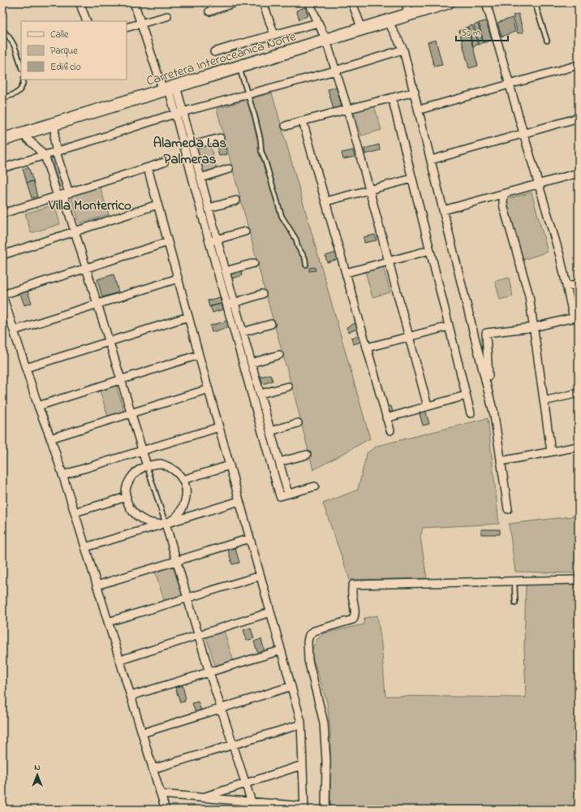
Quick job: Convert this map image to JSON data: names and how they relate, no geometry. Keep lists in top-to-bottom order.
{
  "streets": {
    "highway": ["Carretera Interoceánica Norte"]
  },
  "districts": ["Alameda Las Palmeras", "Villa Monterrico"],
  "legend": ["Calle", "Parque", "Edificio"],
  "scale_bar": "50 m",
  "north": "top"
}
